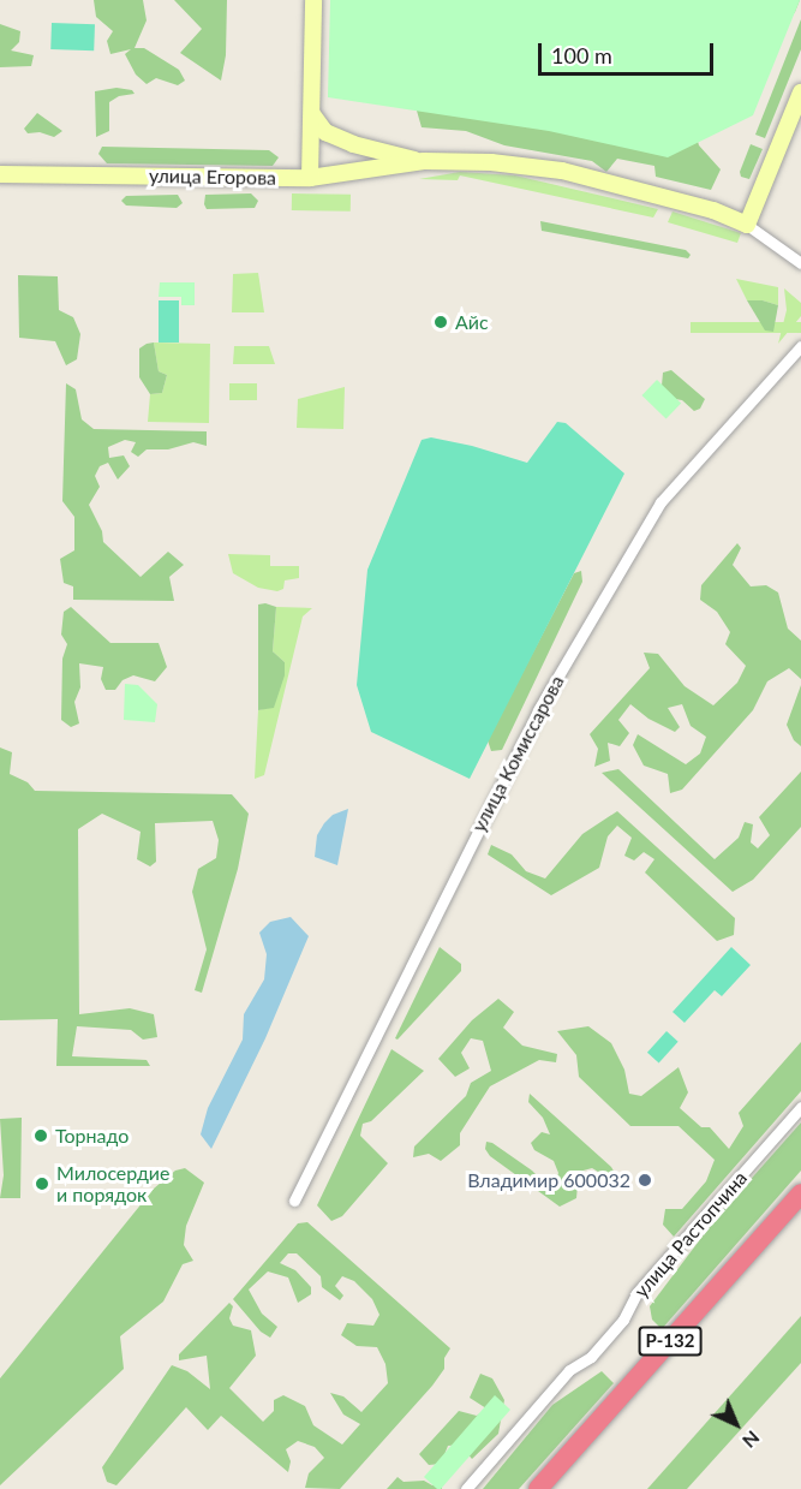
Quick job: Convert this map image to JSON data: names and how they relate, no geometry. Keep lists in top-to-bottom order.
{
  "streets": {
    "highway": ["Р-132"],
    "main road": ["улица Егорова"],
    "street": ["улица Комиссарова", "улица Растопчина"]
  },
  "places": [
    "Айс",
    "Торнадо",
    "Владимир 600032",
    "Милосердие и порядок"
  ],
  "scale_bar": "100 m",
  "north": "bottom right"
}
